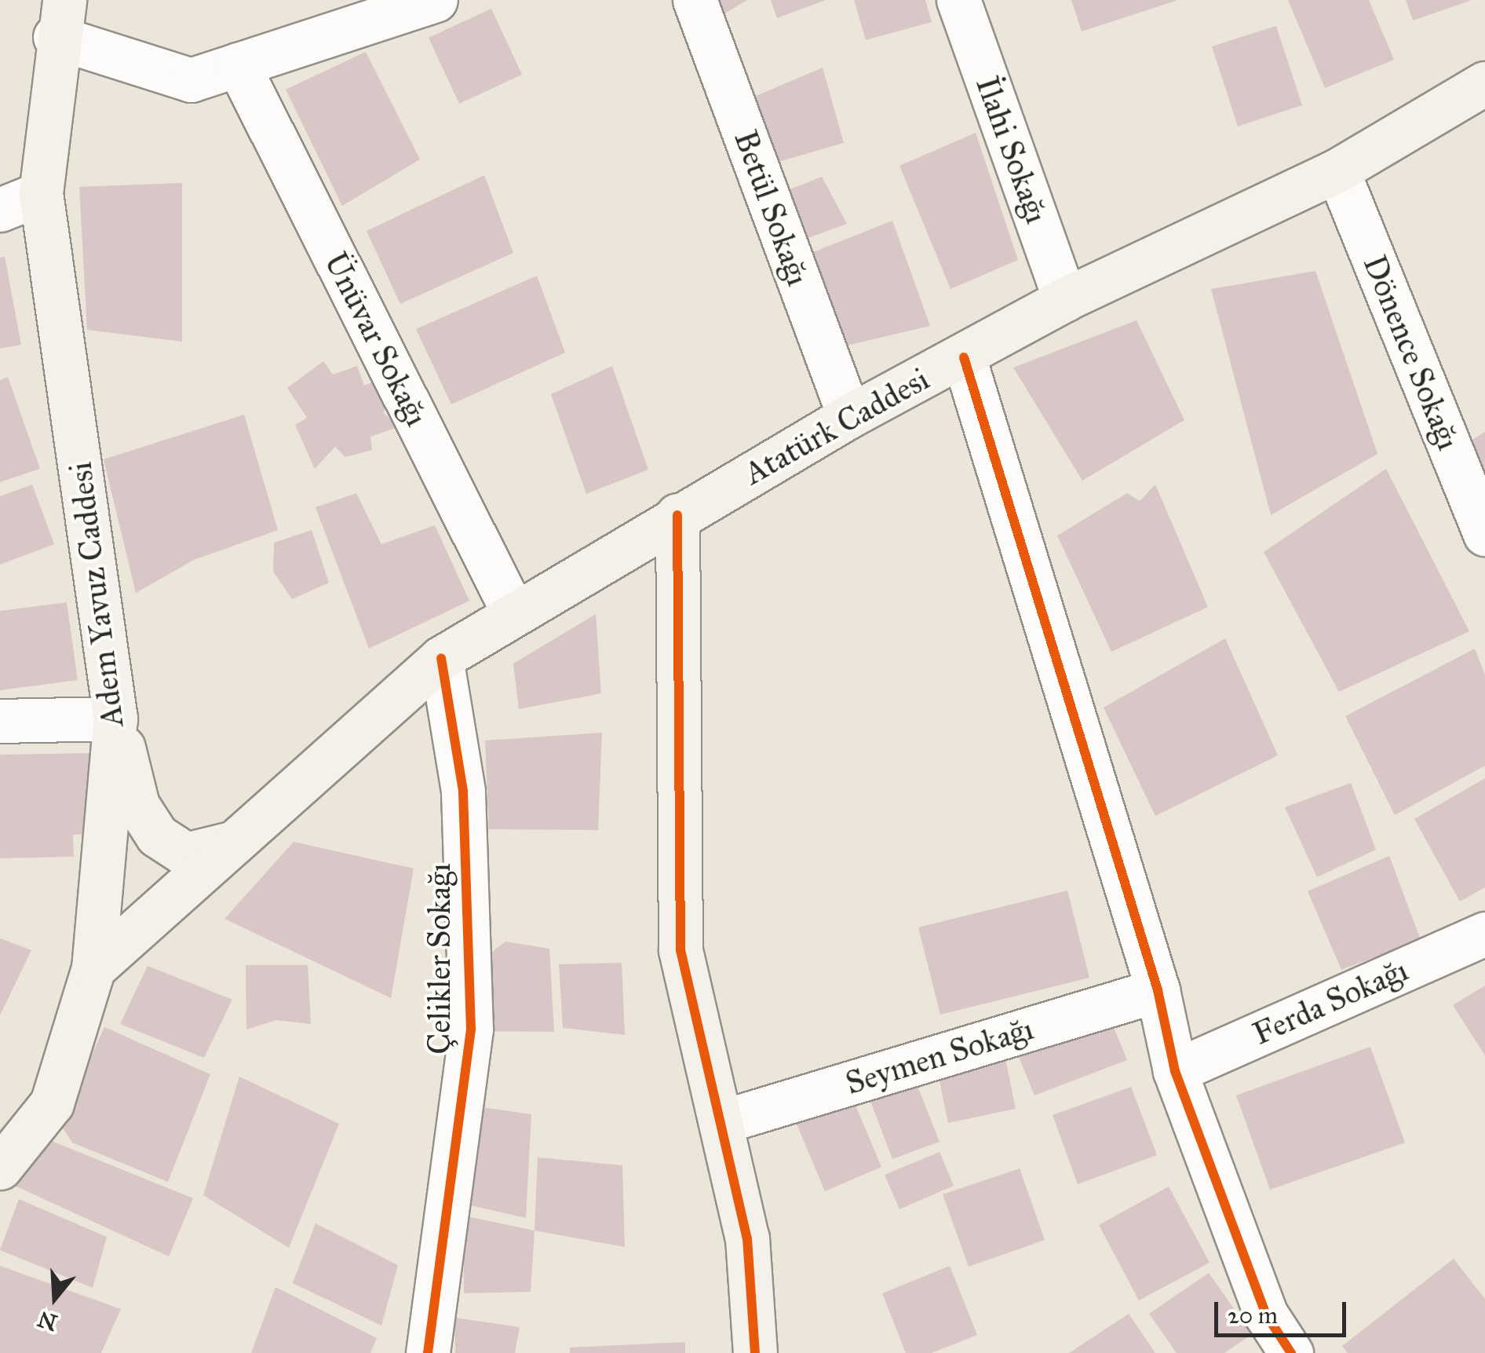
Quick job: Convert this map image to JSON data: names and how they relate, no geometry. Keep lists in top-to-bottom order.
{
  "streets": {
    "main road": ["Atatürk Caddesi", "Adem Yavuz Caddesi"],
    "street": [
      "İlahi Sokağı",
      "Betül Sokağı",
      "Ünüvar Sokağı",
      "Dönence Sokağı",
      "Çelikler Sokağı",
      "Ferda Sokağı",
      "Seymen Sokağı"
    ]
  },
  "crossings": [
    ["İlahi Sokağı", "Atatürk Caddesi"],
    ["Betül Sokağı", "Atatürk Caddesi"],
    ["Ünüvar Sokağı", "Atatürk Caddesi"],
    ["Dönence Sokağı", "Atatürk Caddesi"],
    ["Atatürk Caddesi", "Adem Yavuz Caddesi"],
    ["Atatürk Caddesi", "Çelikler Sokağı"]
  ],
  "scale_bar": "20 m",
  "north": "bottom"
}
